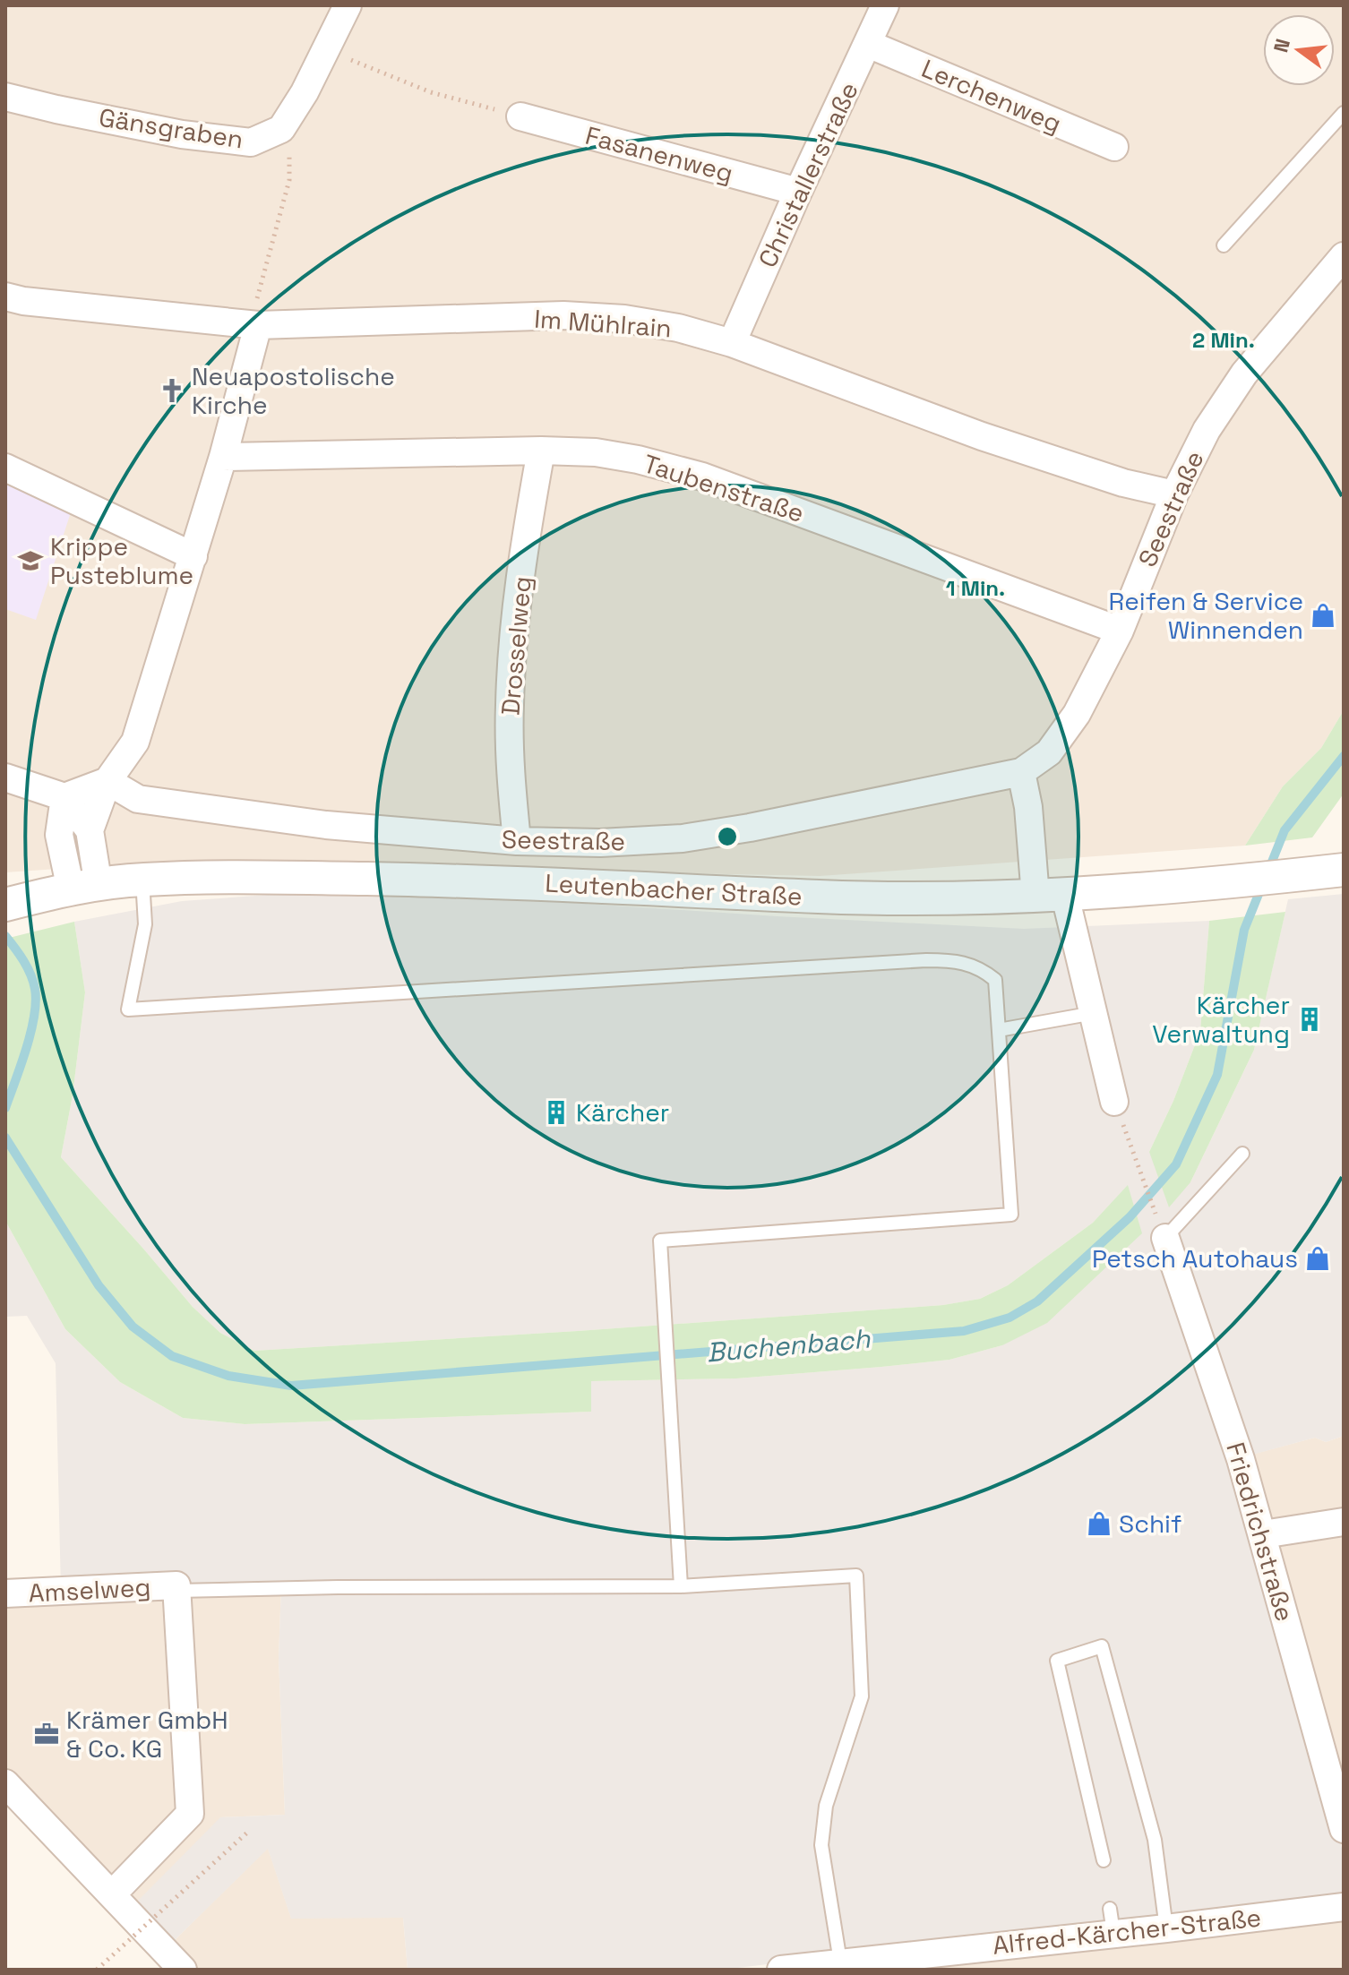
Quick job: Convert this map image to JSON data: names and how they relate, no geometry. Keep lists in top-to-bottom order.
{
  "streets": {
    "street": [
      "Lerchenweg",
      "Gänsgraben",
      "Fasanenweg",
      "Christallerstraße",
      "Im Mühlrain",
      "Taubenstraße",
      "Seestraße",
      "Drosselweg",
      "Leutenbacher Straße",
      "Friedrichstraße",
      "Amselweg",
      "Alfred-Kärcher-Straße"
    ]
  },
  "crossings": [
    ["Lerchenweg", "Christallerstraße"],
    ["Fasanenweg", "Christallerstraße"],
    ["Christallerstraße", "Im Mühlrain"],
    ["Im Mühlrain", "Seestraße"],
    ["Taubenstraße", "Seestraße"],
    ["Taubenstraße", "Drosselweg"],
    ["Seestraße", "Drosselweg"]
  ],
  "water": ["Buchenbach"],
  "places": {
    "church": ["Neuapostolische Kirche"],
    "school or university": ["Krippe Pusteblume"],
    "shop": ["Reifen & Service Winnenden", "Petsch Autohaus", "Schif"],
    "building": ["Kärcher Verwaltung", "Kärcher"],
    "office": ["Krämer GmbH & Co. KG"]
  },
  "north": "left",
  "rings": ["2 Min.", "1 Min."]
}
